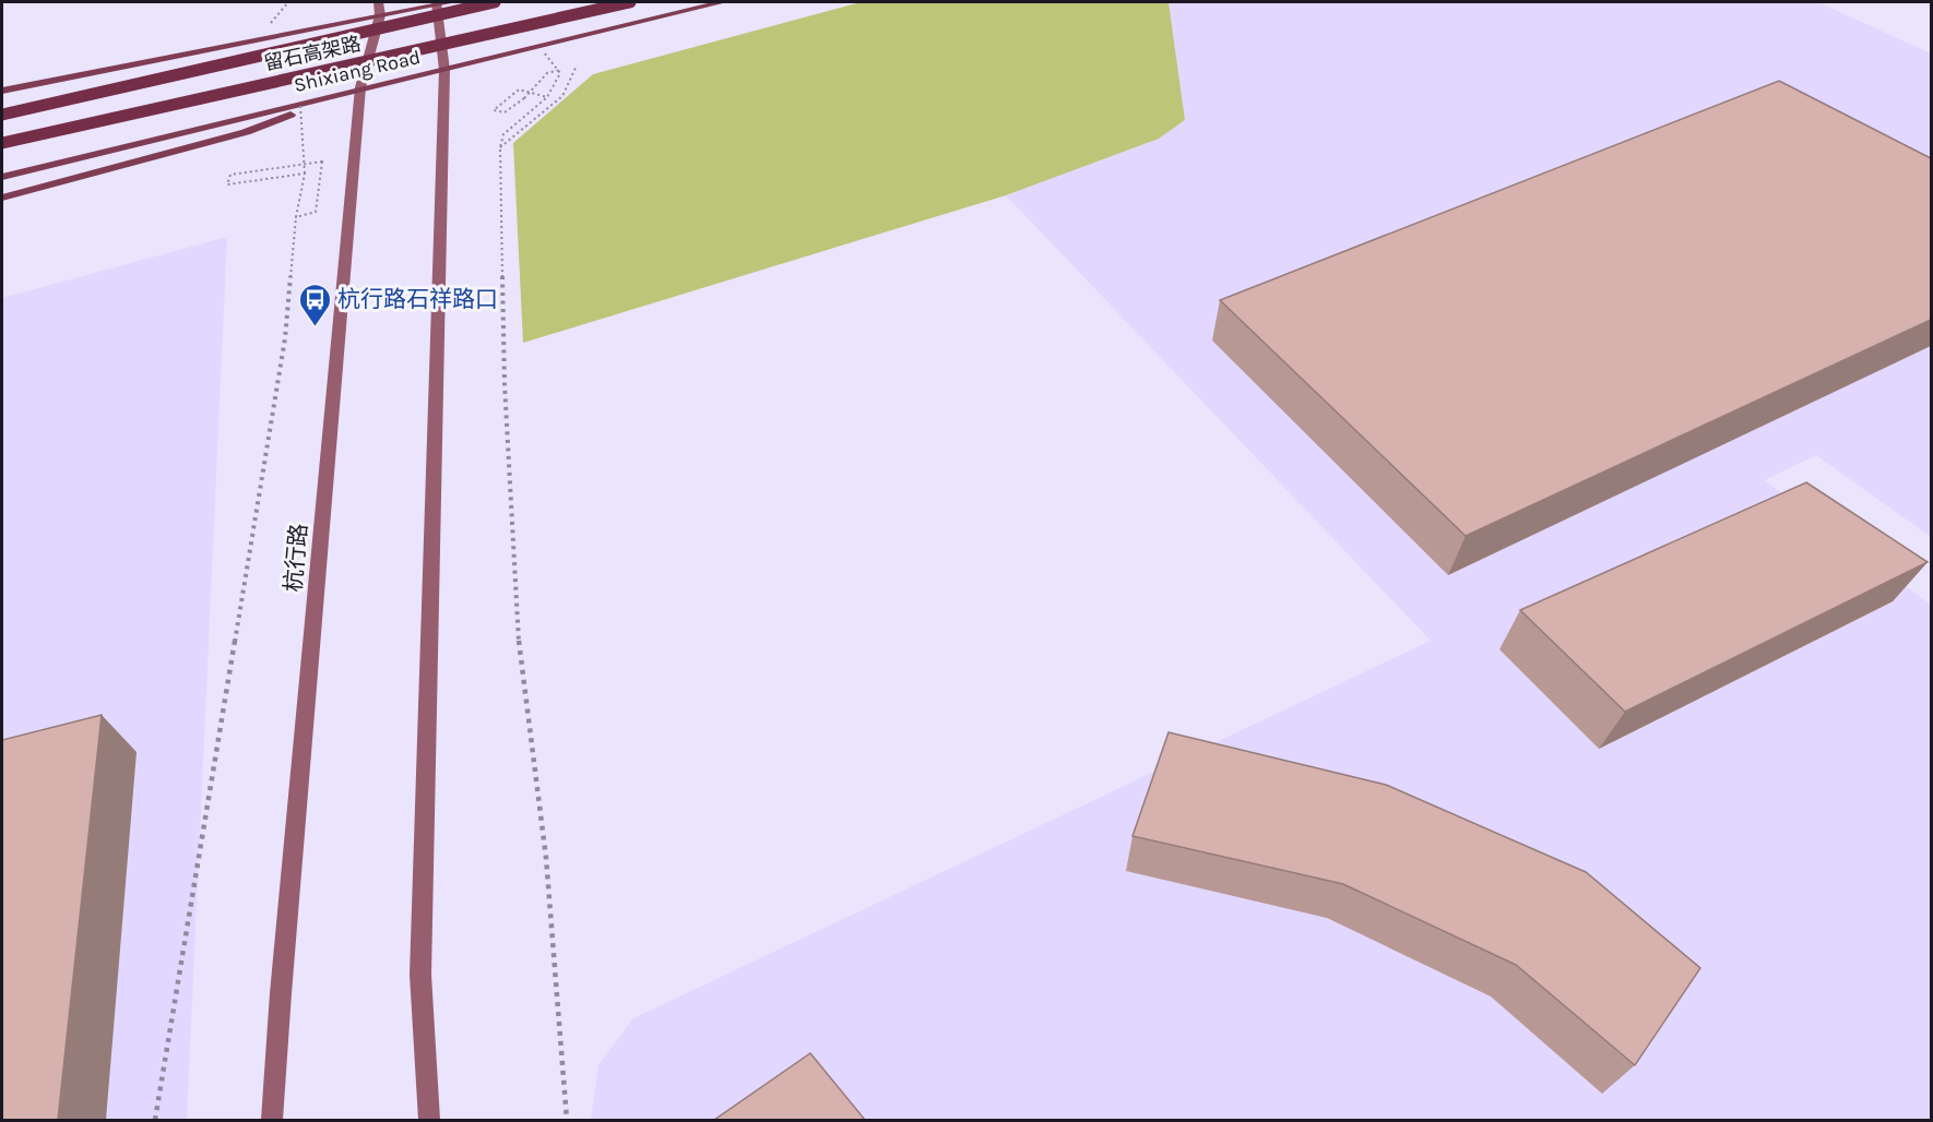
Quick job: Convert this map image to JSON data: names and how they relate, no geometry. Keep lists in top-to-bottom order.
{
  "streets": {
    "highway": ["留石高架路"],
    "main road": ["Shixiang Road", "杭行路"]
  },
  "crossings": [
    ["Shixiang Road", "杭行路"]
  ],
  "places": {
    "bus stop": ["杭行路石祥路口"]
  }
}
